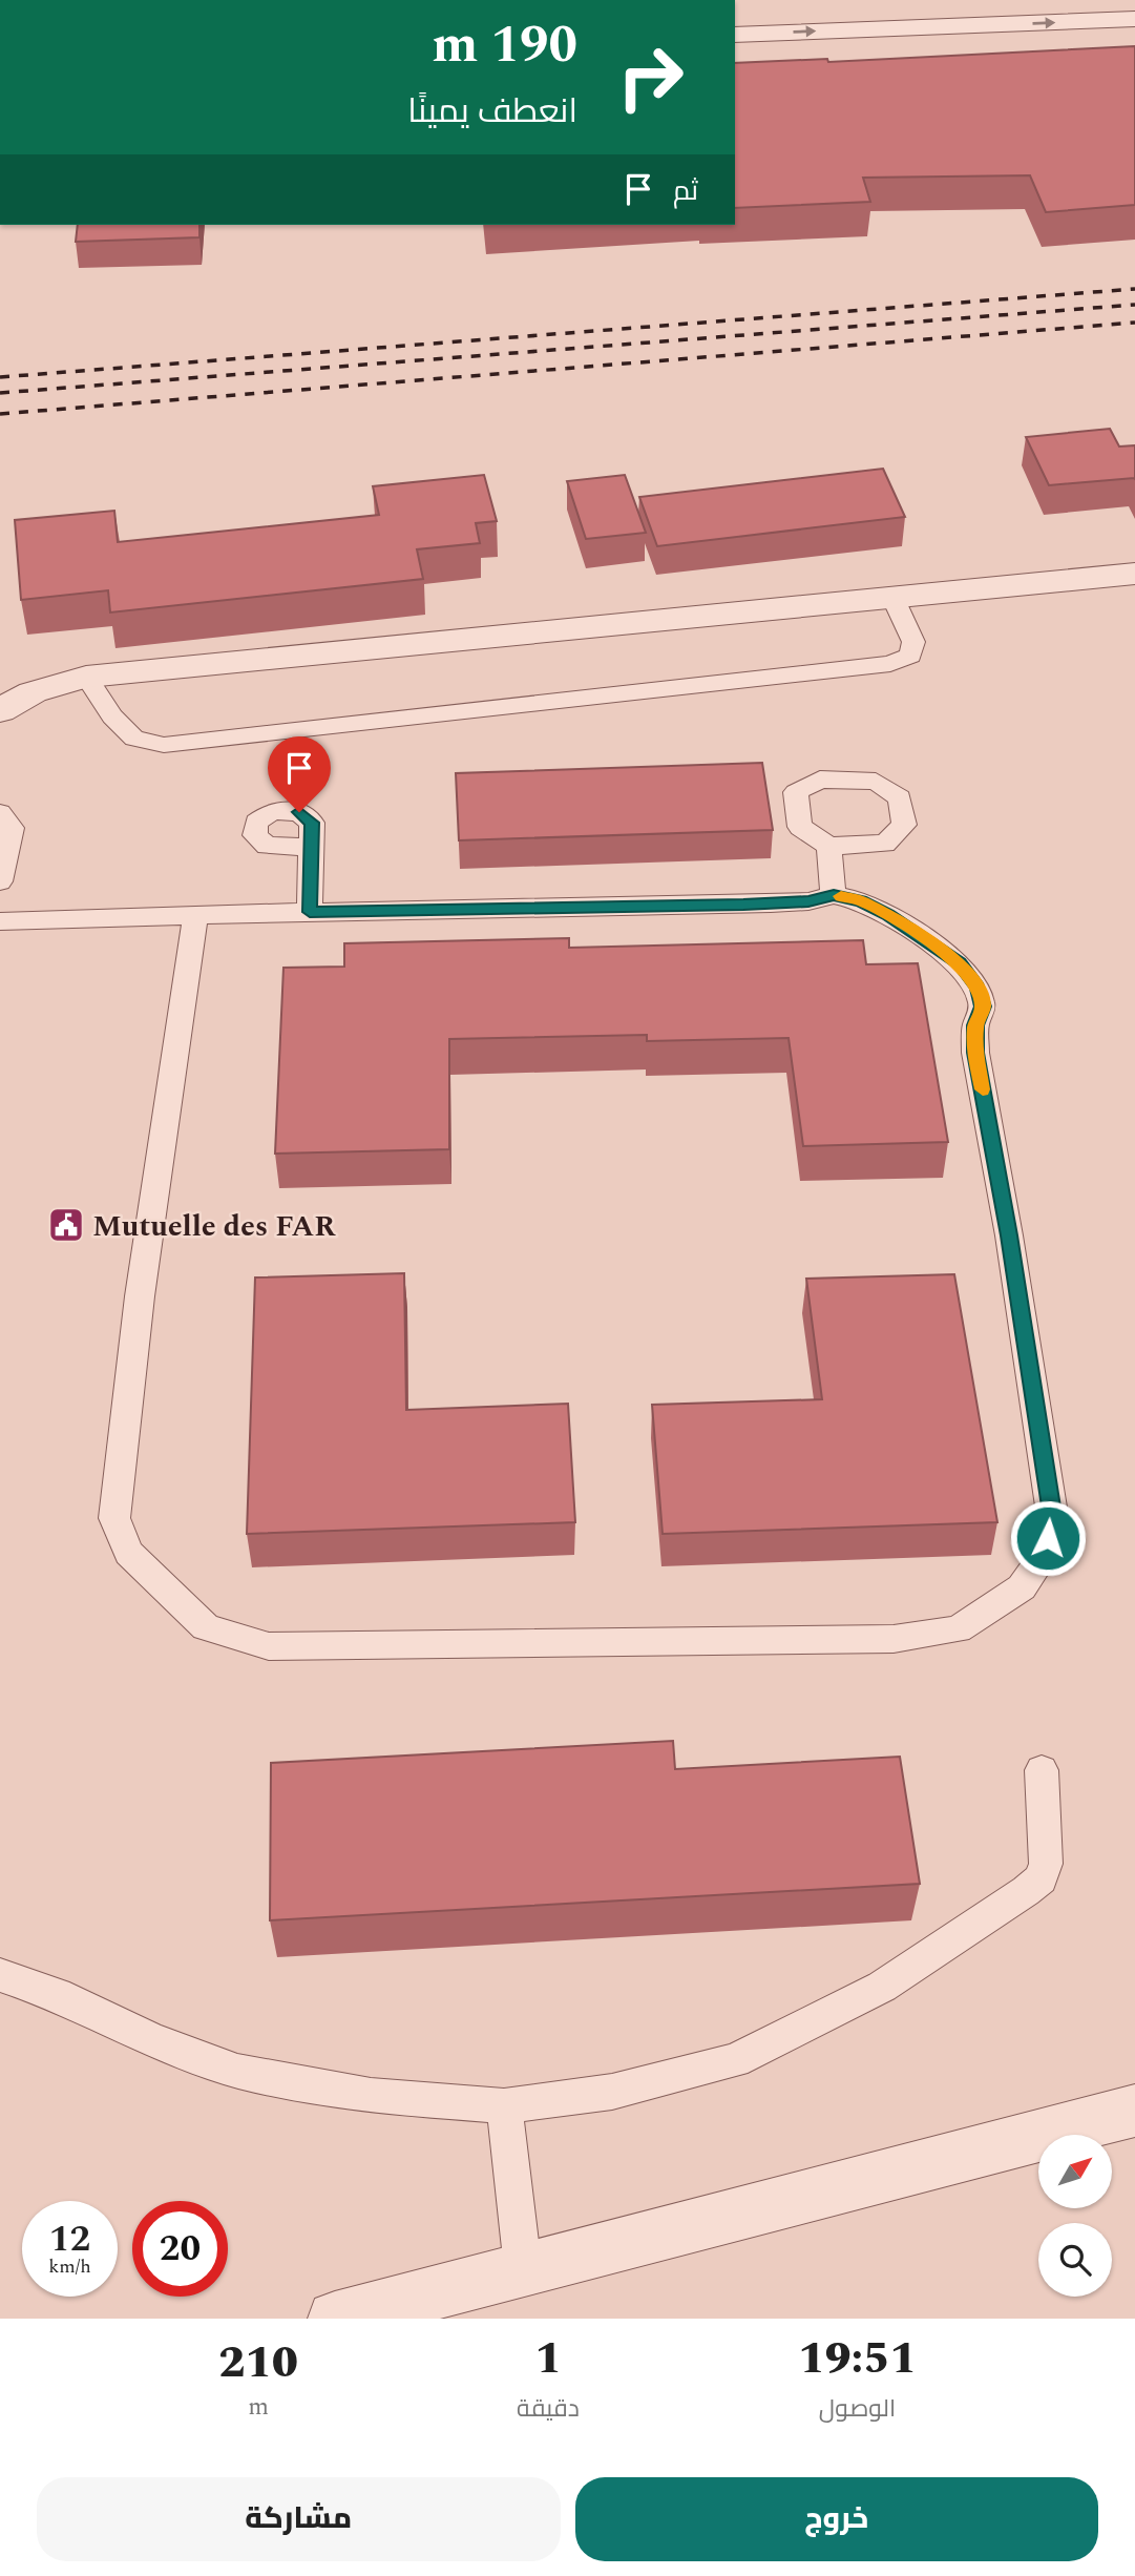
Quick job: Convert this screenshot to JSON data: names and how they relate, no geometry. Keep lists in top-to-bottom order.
{
  "places": {
    "public building": ["Mutuelle des FAR"]
  },
  "north": "top right",
  "page": {
    "turn": ["190 m", "انعطف يمينًا"],
    "then": "ثم",
    "speed": "12 km/h",
    "limit": "20",
    "eta": [
      "19:51",
      "الوصول",
      "1",
      "دقيقة",
      "210",
      "m"
    ],
    "buttons": ["خروج", "مشاركة"]
  }
}
